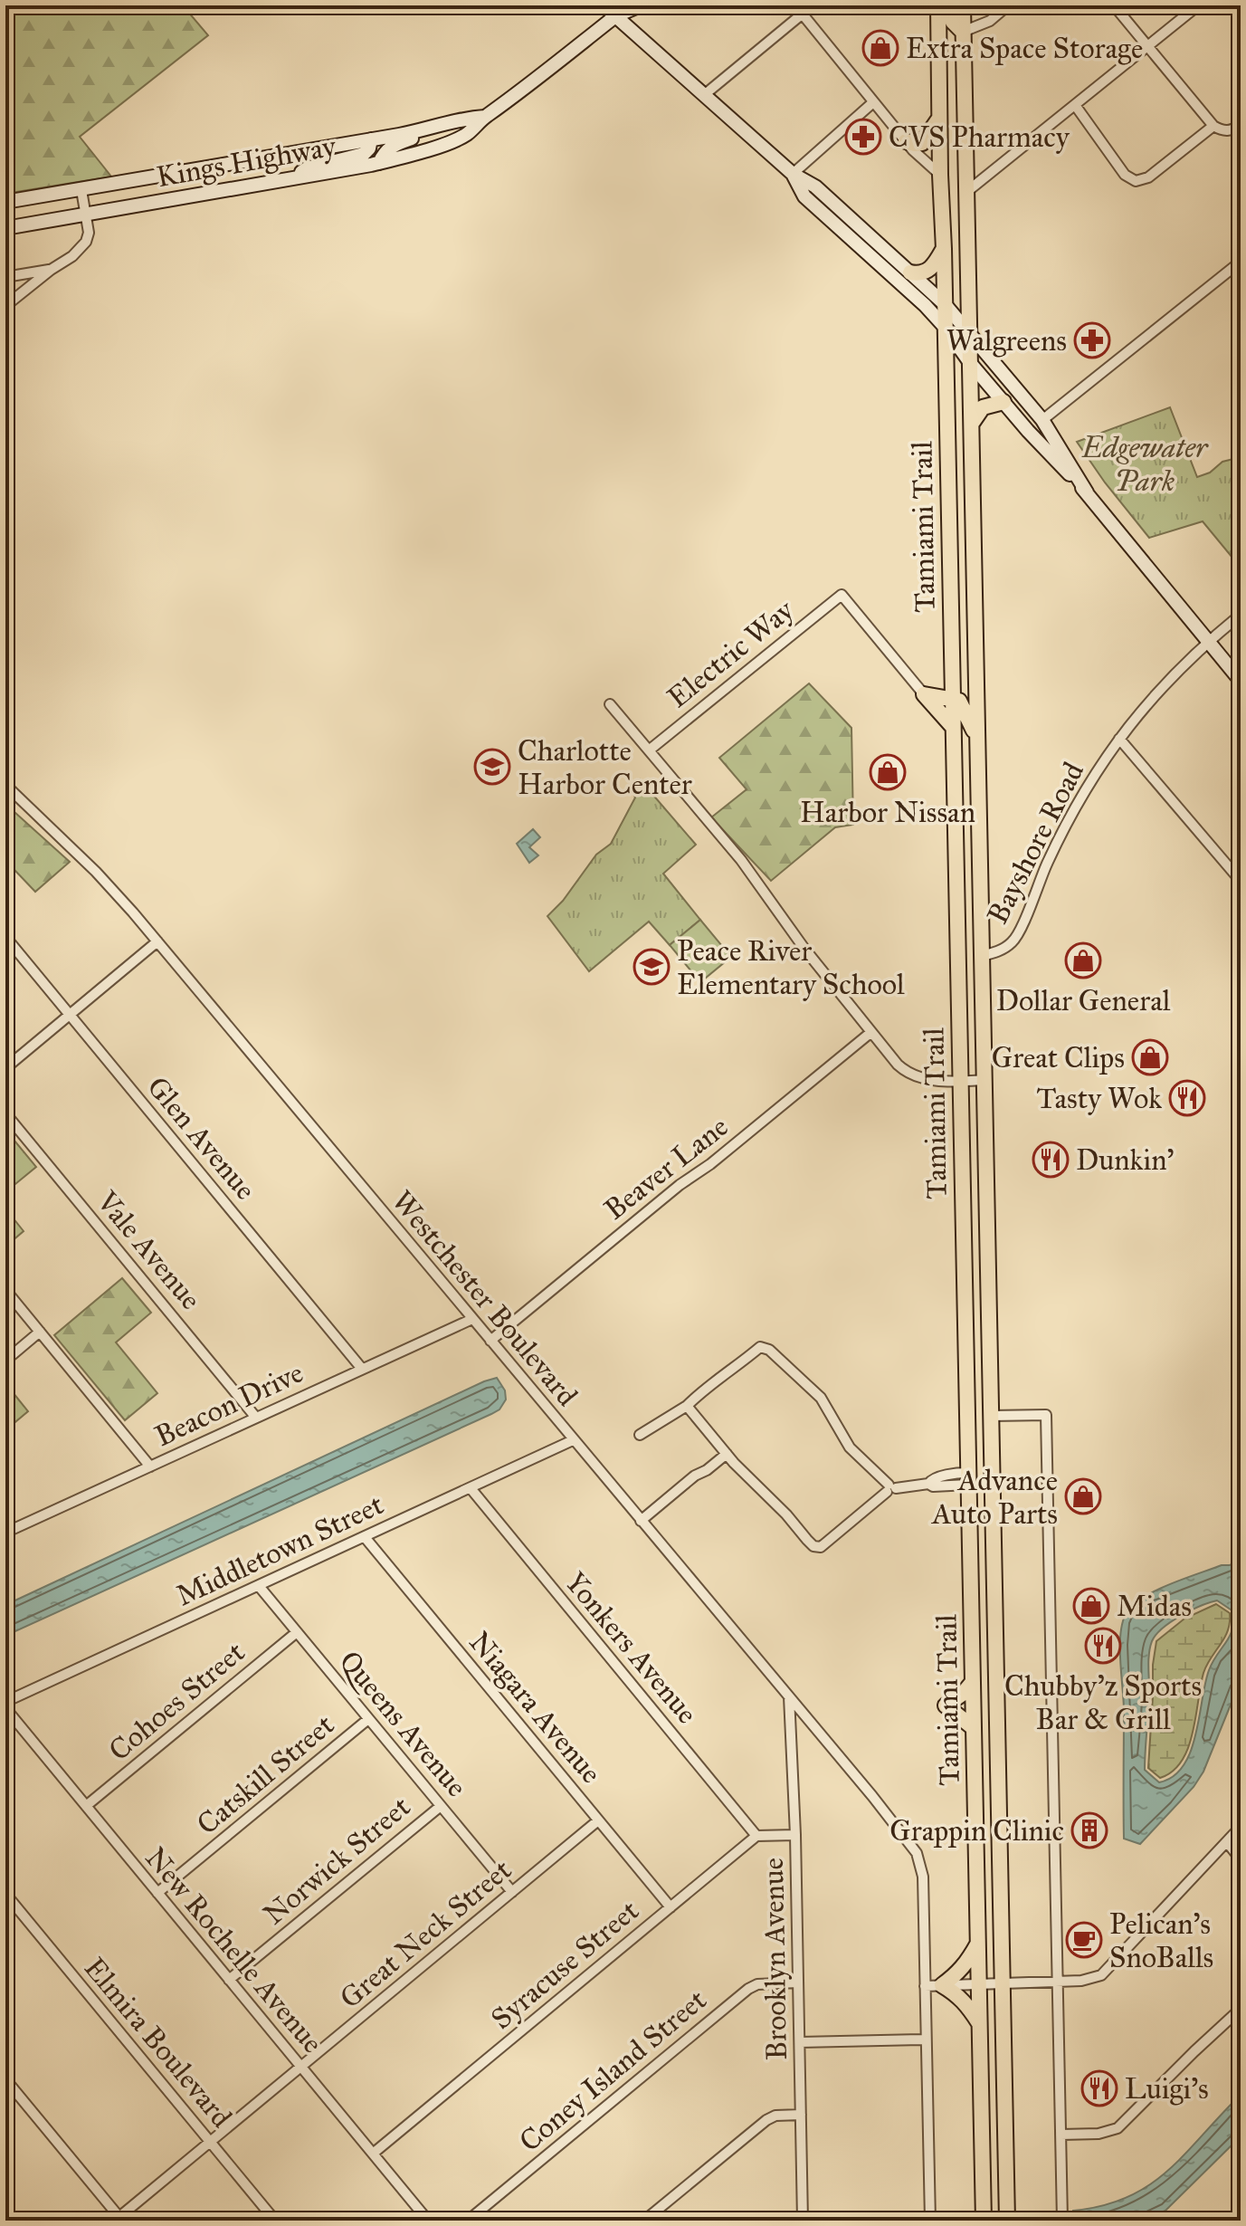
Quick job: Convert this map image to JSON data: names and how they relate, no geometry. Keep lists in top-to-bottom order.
{
  "streets": {
    "main road": ["Kings Highway", "Tamiami Trail"],
    "street": [
      "Electric Way",
      "Bayshore Road",
      "Glen Avenue",
      "Beaver Lane",
      "Vale Avenue",
      "Westchester Boulevard",
      "Beacon Drive",
      "Middletown Street",
      "Yonkers Avenue",
      "Cohoes Street",
      "Niagara Avenue",
      "Queens Avenue",
      "Catskill Street",
      "Norwick Street",
      "Great Neck Street",
      "New Rochelle Avenue",
      "Brooklyn Avenue",
      "Syracuse Street",
      "Elmira Boulevard",
      "Coney Island Street"
    ]
  },
  "crossings": [
    ["Tamiami Trail", "Bayshore Road"],
    ["Glen Avenue", "Beacon Drive"],
    ["Beaver Lane", "Westchester Boulevard"],
    ["Vale Avenue", "Beacon Drive"],
    ["Westchester Boulevard", "Beacon Drive"],
    ["Westchester Boulevard", "Middletown Street"],
    ["Westchester Boulevard", "Brooklyn Avenue"],
    ["Middletown Street", "Yonkers Avenue"],
    ["Middletown Street", "Niagara Avenue"],
    ["Middletown Street", "Queens Avenue"],
    ["Yonkers Avenue", "Syracuse Street"],
    ["Cohoes Street", "Queens Avenue"],
    ["Cohoes Street", "New Rochelle Avenue"],
    ["Niagara Avenue", "Great Neck Street"],
    ["Niagara Avenue", "Syracuse Street"],
    ["Queens Avenue", "Catskill Street"],
    ["Queens Avenue", "Norwick Street"],
    ["Queens Avenue", "Great Neck Street"],
    ["Catskill Street", "New Rochelle Avenue"],
    ["Norwick Street", "New Rochelle Avenue"],
    ["Great Neck Street", "New Rochelle Avenue"],
    ["Great Neck Street", "Elmira Boulevard"],
    ["New Rochelle Avenue", "Syracuse Street"],
    ["Brooklyn Avenue", "Coney Island Street"]
  ],
  "parks": ["Edgewater Park"],
  "places": {
    "shop": [
      "Extra Space Storage",
      "Harbor Nissan",
      "Dollar General",
      "Great Clips",
      "Advance Auto Parts",
      "Midas"
    ],
    "pharmacy": ["CVS Pharmacy", "Walgreens"],
    "school or university": ["Charlotte Harbor Center", "Peace River Elementary School"],
    "restaurant": [
      "Tasty Wok",
      "Dunkin'",
      "Chubby'z Sports Bar & Grill",
      "Luigi's"
    ],
    "building": ["Grappin Clinic"],
    "cafe": ["Pelican's SnoBalls"]
  }
}
